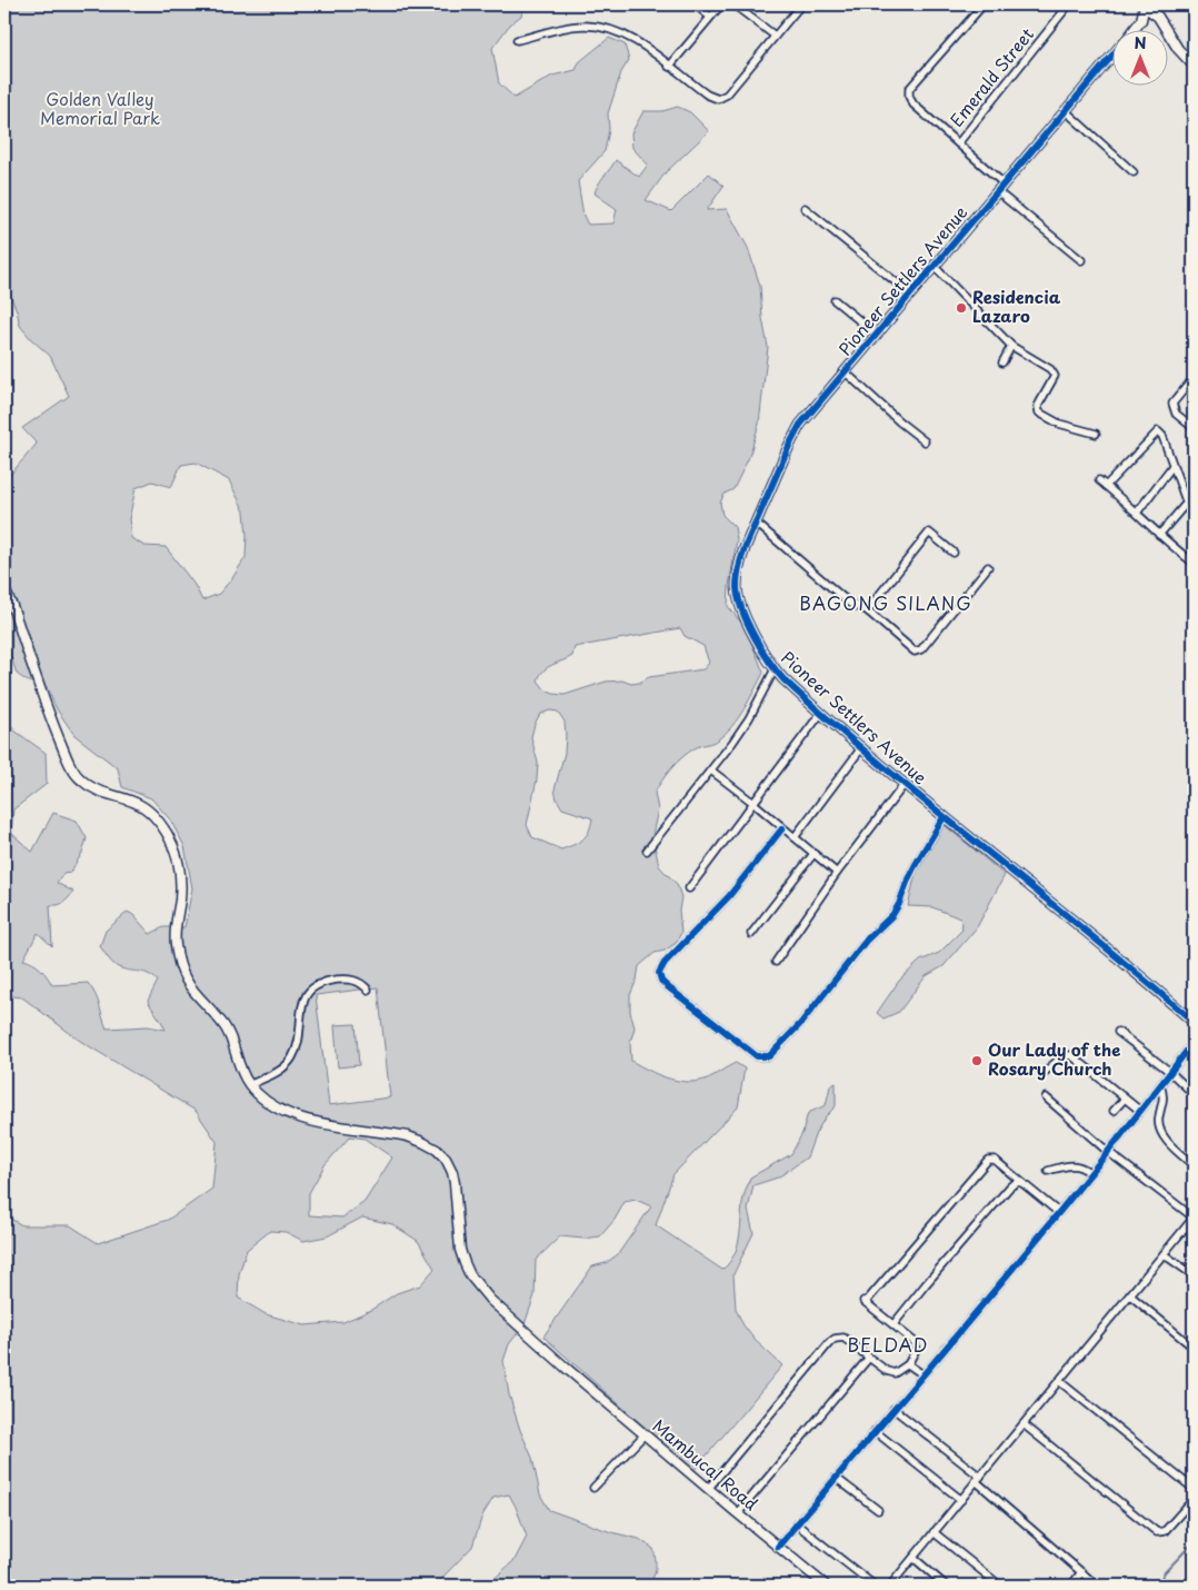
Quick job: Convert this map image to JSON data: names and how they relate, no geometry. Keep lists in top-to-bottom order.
{
  "streets": {
    "street": ["Emerald Street", "Pioneer Settlers Avenue", "Mambucal Road"]
  },
  "districts": ["BAGONG SILANG", "BELDAD"],
  "parks": ["Golden Valley Memorial Park"],
  "places": ["Residencia Lazaro", "Our Lady of the Rosary Church"],
  "north": "top"
}
